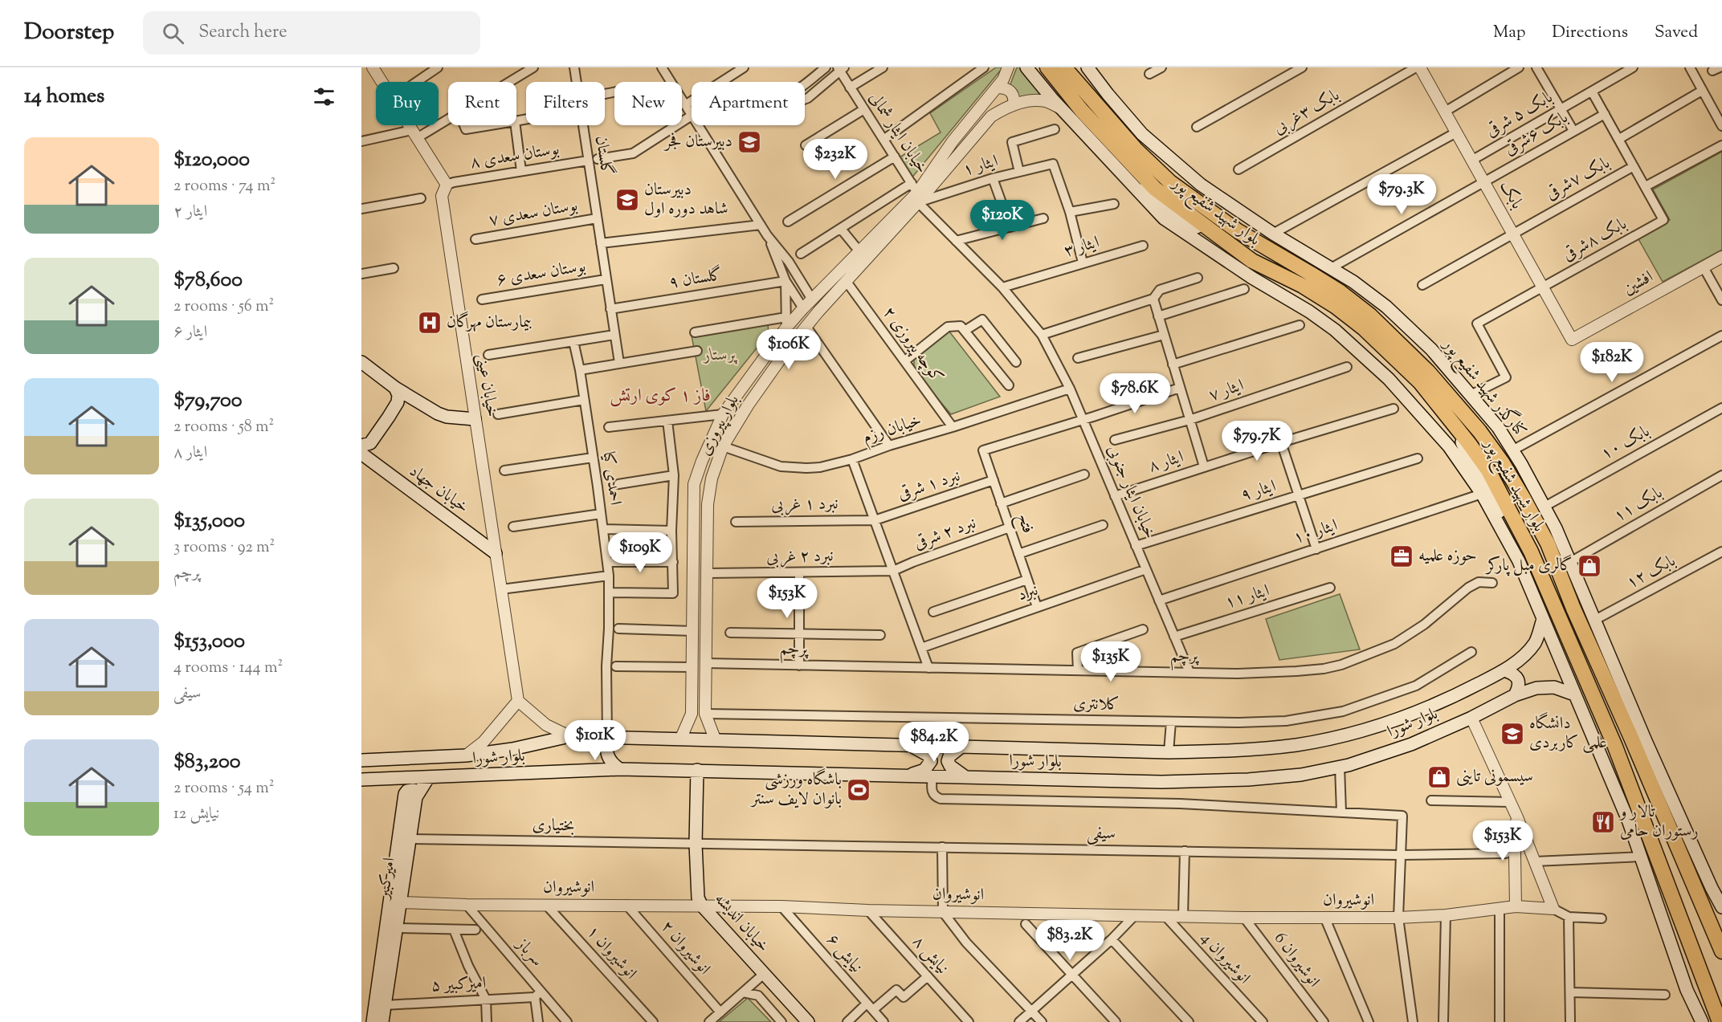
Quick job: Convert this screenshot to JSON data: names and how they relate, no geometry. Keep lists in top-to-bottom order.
{
  "streets": {
    "main road": [
      "بلوار شهید شفیع پور",
      "کنارگذر شهید شفیع پور",
      "خیابان جهاد",
      "بلوار شورا",
      "امیرکبیر",
      "خیابان اندیشه"
    ],
    "street": [
      "بابک ۳غربی",
      "بابک ۵ شرقی",
      "خیابان ایثار شمالی",
      "بابک ۶شرقی",
      "گلستان",
      "بوستان سعدی ۸",
      "ایثار ۱",
      "بابک ۷شرقی",
      "بابک",
      "بوستان سعدی ۷",
      "بابک ۸شرقی",
      "ایثار ۳",
      "بوستان سعدی ۶",
      "گلستان ۹",
      "افشین",
      "کوچه پیروزی ۲",
      "خیابان عینی",
      "ایثار ۷",
      "بلوار پیروزی",
      "خیابان رزم",
      "بابک ۱۰",
      "ایثار ۸",
      "احمدی کیا",
      "نبرد ۱ شرقی",
      "ایثار ۹",
      "خیابان ایثار جنوبی",
      "نبرد ۱ غربی",
      "بابک ۱۱",
      "فتح",
      "ایثار ۱۰",
      "نبرد ۲ شرقی",
      "نبرد ۲ غربی",
      "بابک ۱۲",
      "نبرد",
      "ایثار ۱۱",
      "پرچم",
      "کلانتری",
      "بختیاری",
      "سیفی",
      "انوشیروان",
      "انوشیروان ۲",
      "سرباز",
      "انوشیروان ۱",
      "نیایش ۶",
      "نیایش ۸",
      "انوشیروان 4",
      "انوشیروان 6",
      "امیرکبیر ۵"
    ]
  },
  "crossings": [
    ["بابک ۵ شرقی", "بابک"],
    ["خیابان ایثار شمالی", "ایثار ۱"],
    ["خیابان ایثار شمالی", "بلوار پیروزی"],
    ["خیابان ایثار شمالی", "خیابان ایثار جنوبی"],
    ["بابک ۶شرقی", "بابک"],
    ["بابک ۶شرقی", "کنارگذر شهید شفیع پور"],
    ["گلستان", "بوستان سعدی ۸"],
    ["گلستان", "بوستان سعدی ۷"],
    ["گلستان", "بوستان سعدی ۶"],
    ["گلستان", "گلستان ۹"],
    ["بوستان سعدی ۸", "خیابان عینی"],
    ["ایثار ۱", "بلوار پیروزی"],
    ["ایثار ۱", "خیابان ایثار جنوبی"],
    ["بابک ۷شرقی", "بابک"],
    ["بابک", "بابک ۸شرقی"],
    ["بابک", "افشین"],
    ["بابک ۸شرقی", "کنارگذر شهید شفیع پور"],
    ["ایثار ۳", "خیابان ایثار جنوبی"],
    ["کوچه پیروزی ۲", "بلوار پیروزی"],
    ["کوچه پیروزی ۲", "خیابان رزم"],
    ["خیابان عینی", "خیابان جهاد"],
    ["کنارگذر شهید شفیع پور", "بابک ۱۰"],
    ["کنارگذر شهید شفیع پور", "بابک ۱۱"],
    ["کنارگذر شهید شفیع پور", "بابک ۱۲"],
    ["بلوار پیروزی", "خیابان رزم"],
    ["بلوار پیروزی", "خیابان ایثار جنوبی"],
    ["بلوار پیروزی", "نبرد ۲ غربی"],
    ["بلوار پیروزی", "پرچم"],
    ["بلوار پیروزی", "کلانتری"],
    ["بلوار پیروزی", "بلوار شورا"],
    ["خیابان رزم", "خیابان ایثار جنوبی"],
    ["ایثار ۸", "خیابان ایثار جنوبی"],
    ["احمدی کیا", "بلوار شورا"],
    ["نبرد ۱ شرقی", "نبرد ۱ غربی"],
    ["نبرد ۱ شرقی", "فتح"],
    ["ایثار ۹", "خیابان ایثار جنوبی"],
    ["خیابان ایثار جنوبی", "فتح"],
    ["خیابان ایثار جنوبی", "ایثار ۱۰"],
    ["خیابان ایثار جنوبی", "نبرد"],
    ["خیابان ایثار جنوبی", "ایثار ۱۱"],
    ["خیابان ایثار جنوبی", "پرچم"],
    ["فتح", "نبرد ۲ شرقی"],
    ["فتح", "نبرد"],
    ["نبرد ۲ شرقی", "نبرد ۲ غربی"],
    ["بلوار شورا", "خیابان اندیشه"],
    ["بختیاری", "سیفی"],
    ["بختیاری", "امیرکبیر"],
    ["بختیاری", "خیابان اندیشه"],
    ["سیفی", "خیابان اندیشه"],
    ["امیرکبیر", "انوشیروان"],
    ["امیرکبیر", "امیرکبیر ۵"],
    ["انوشیروان", "خیابان اندیشه"],
    ["انوشیروان", "انوشیروان ۲"],
    ["انوشیروان", "سرباز"],
    ["انوشیروان", "انوشیروان ۱"],
    ["انوشیروان", "نیایش ۶"],
    ["انوشیروان", "نیایش ۸"],
    ["انوشیروان", "انوشیروان 4"],
    ["انوشیروان", "انوشیروان 6"],
    ["سرباز", "امیرکبیر ۵"]
  ],
  "districts": ["فاز ۱ کوی ارتش"],
  "parks": ["پرستار"],
  "places": {
    "school or university": ["دبیرستان فجر", "دبیرستان شاهد دوره اول", "دانشگاه علمی کاربردی"],
    "hospital": ["بیمارستان مهرگان"],
    "office": ["حوزه علمیه"],
    "shop": ["گالری مبل پارکر", "سیسمونی تاینی"],
    "sports": ["باشگاه ورزشی بانوان لایف سنتر"],
    "restaurant": ["تالار و رستوران حامی"]
  },
  "page": {
    "header": "Doorstep",
    "search": "Search here",
    "nav": ["Map", "Directions", "Saved"],
    "heading": "14 homes",
    "chip": [
      "Buy",
      "Rent",
      "Filters",
      "New",
      "Apartment"
    ],
    "list": [
      {
        "name": "$120,000",
        "note": "2 rooms · 74 m² · ایثار ۲"
      },
      {
        "name": "$78,600",
        "note": "2 rooms · 56 m² · ایثار ۶"
      },
      {
        "name": "$79,700",
        "note": "2 rooms · 58 m² · ایثار ۸"
      },
      {
        "name": "$135,000",
        "note": "3 rooms · 92 m² · پرچم"
      },
      {
        "name": "$153,000",
        "note": "4 rooms · 144 m² · سیفی"
      },
      {
        "name": "$83,200",
        "note": "2 rooms · 54 m² · نیایش 12"
      }
    ],
    "price": [
      "$232K",
      "$79.3K",
      "$120K",
      "$106K",
      "$182K",
      "$78.6K",
      "$79.7K",
      "$109K",
      "$153K",
      "$135K",
      "$101K",
      "$84.2K",
      "$153K",
      "$83.2K"
    ]
  }
}
